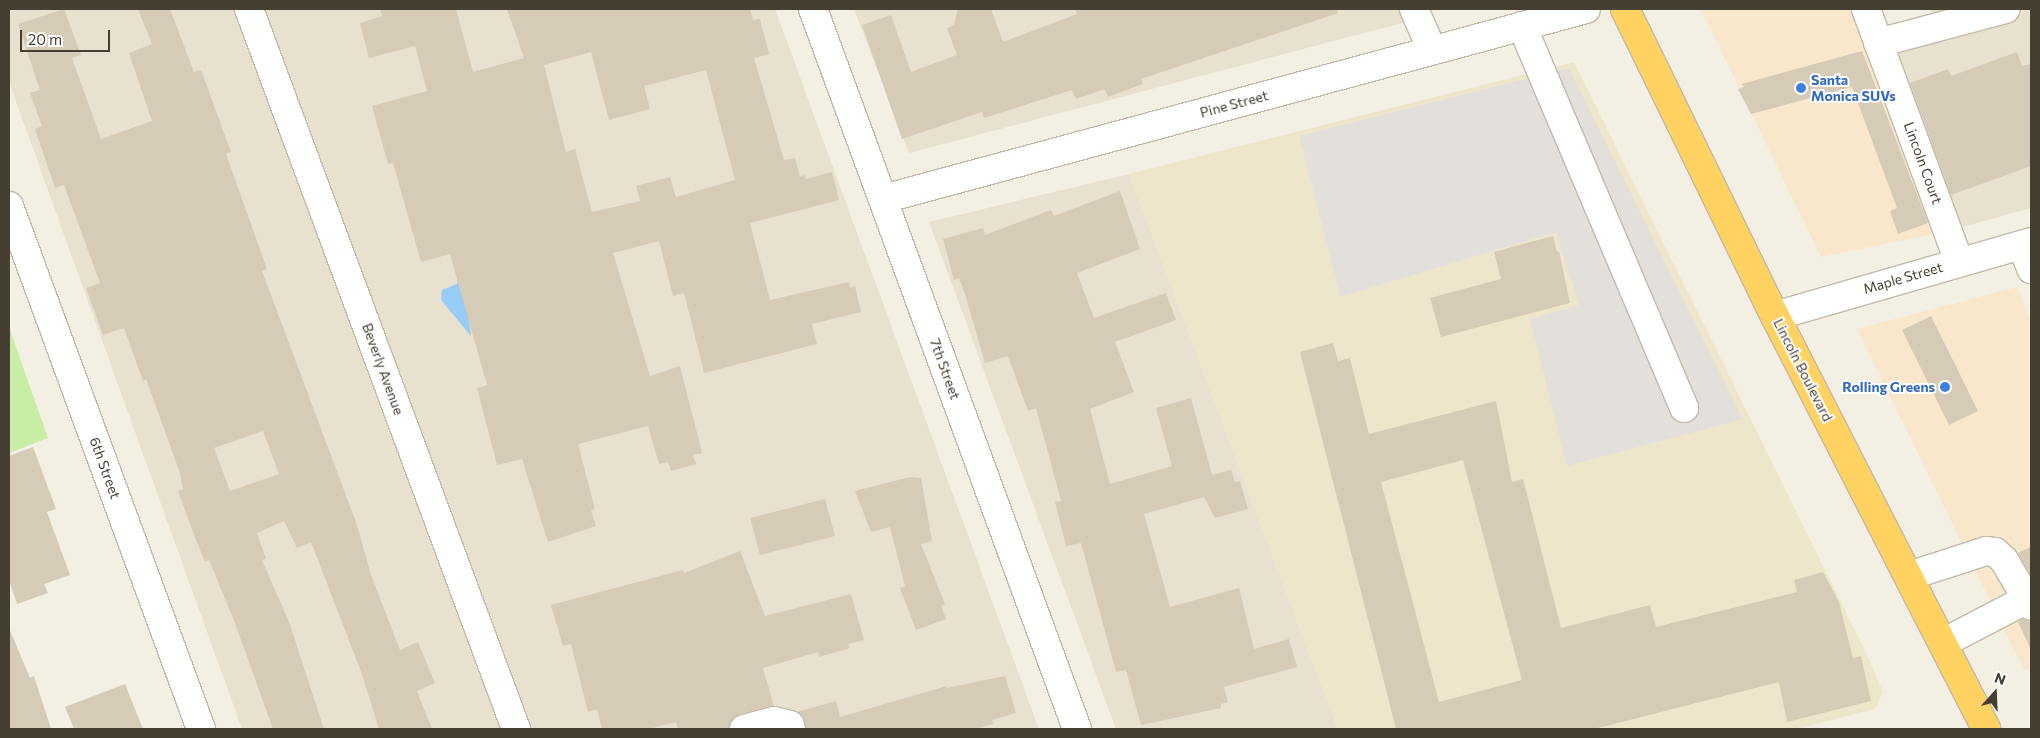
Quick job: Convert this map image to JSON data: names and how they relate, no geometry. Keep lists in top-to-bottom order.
{
  "streets": {
    "highway": ["Lincoln Boulevard"],
    "street": [
      "Pine Street",
      "Lincoln Court",
      "Maple Street",
      "Beverly Avenue",
      "7th Street",
      "6th Street"
    ]
  },
  "crossings": [
    ["Pine Street", "7th Street"],
    ["Lincoln Court", "Maple Street"],
    ["Maple Street", "Lincoln Boulevard"]
  ],
  "places": ["Santa Monica SUVs", "Rolling Greens"],
  "scale_bar": "20 m",
  "north": "top"
}
